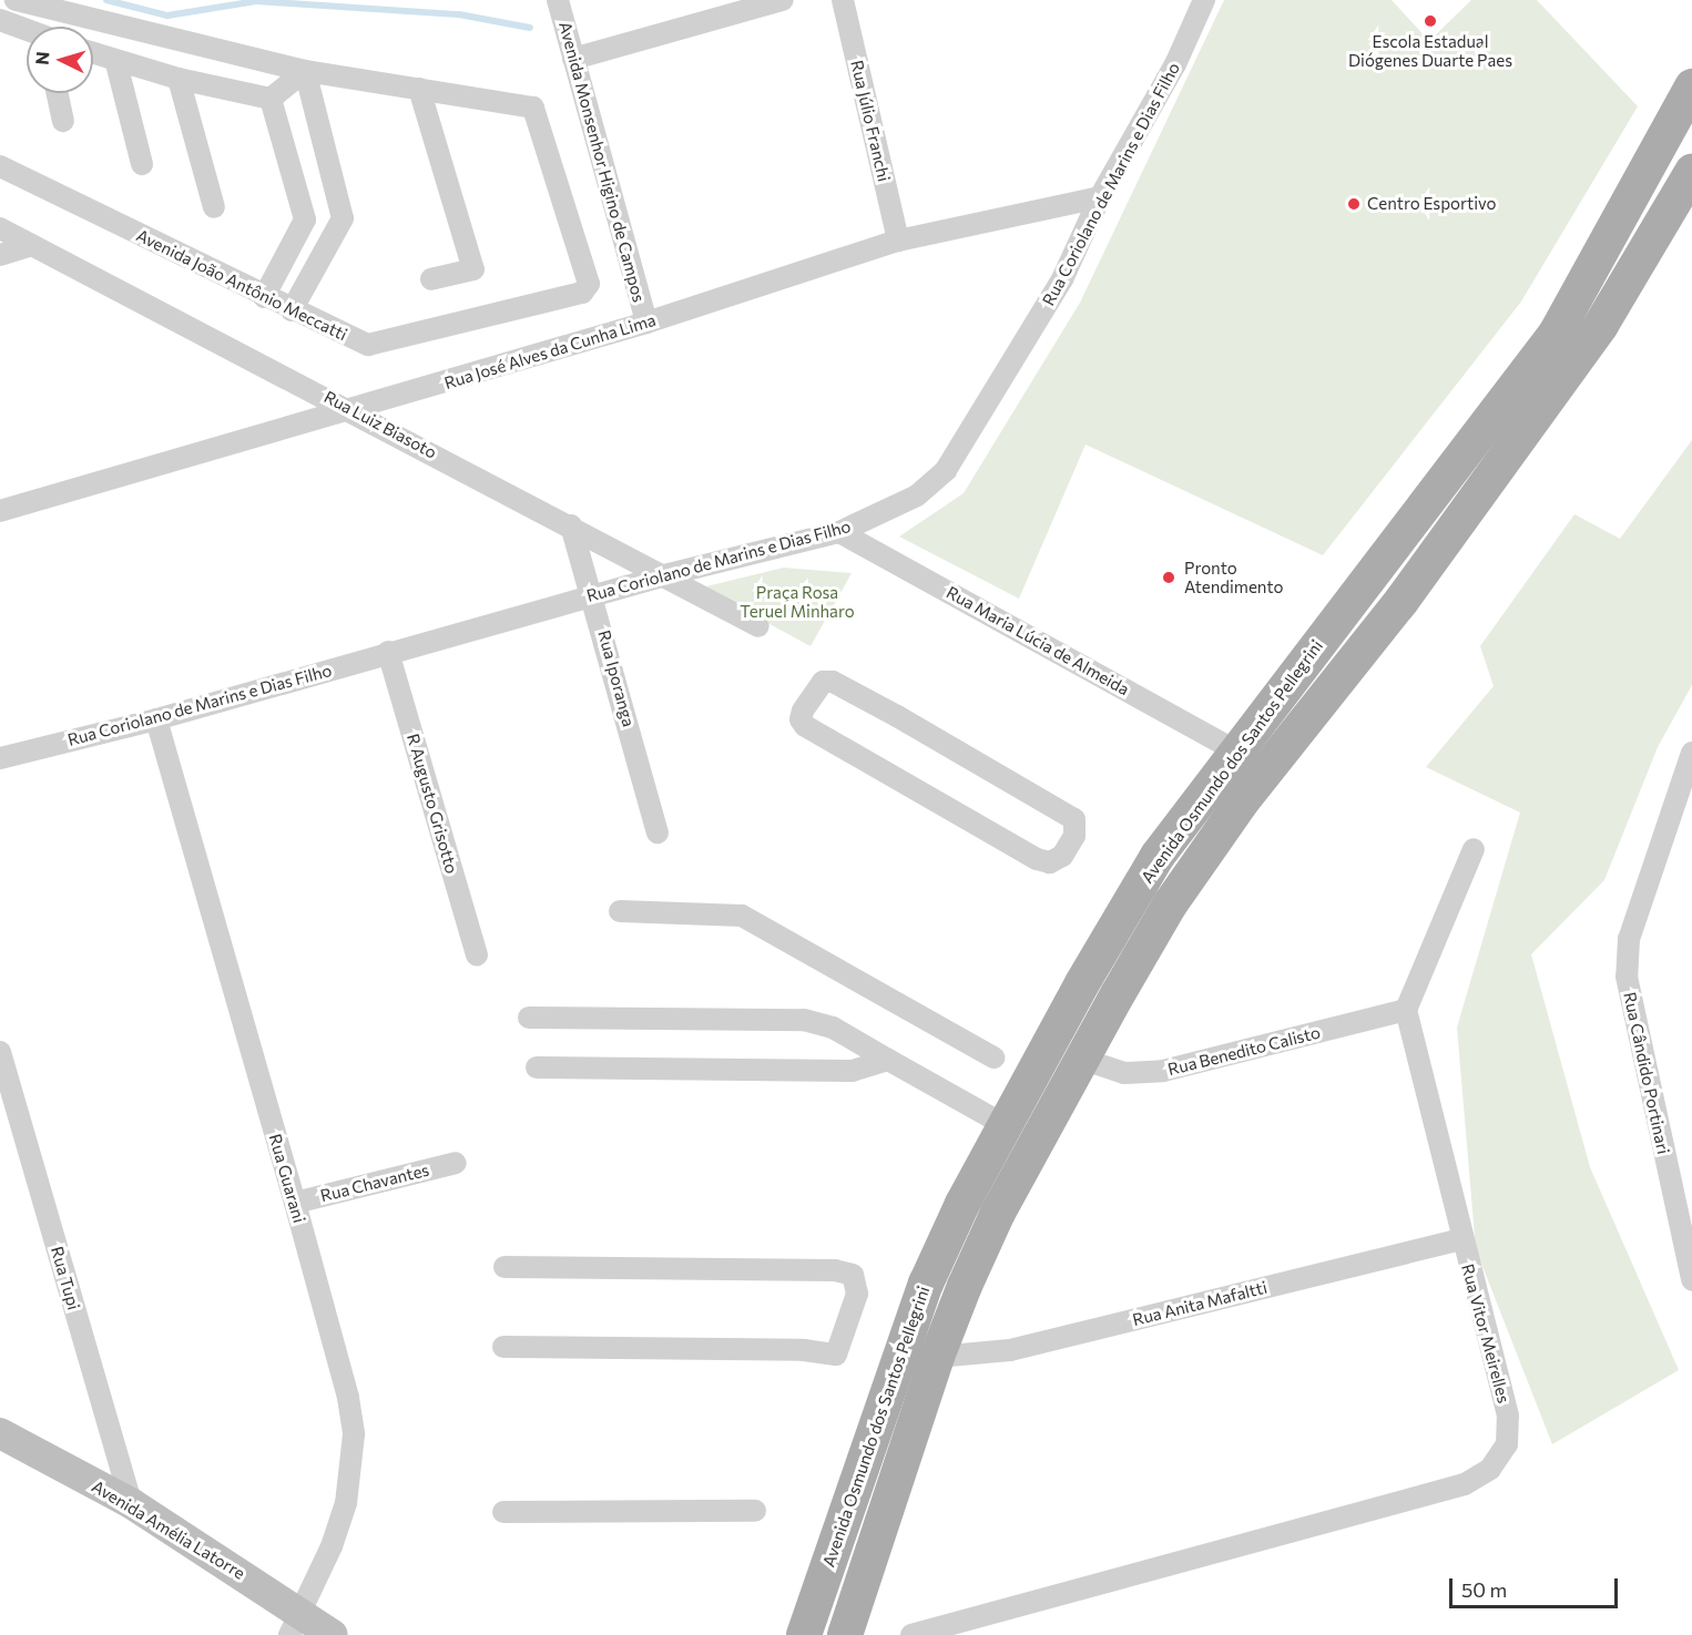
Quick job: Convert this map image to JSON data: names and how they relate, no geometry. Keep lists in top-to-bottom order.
{
  "streets": {
    "main road": ["Avenida Osmundo dos Santos Pellegrini", "Avenida Amélia Latorre"],
    "street": [
      "Rua Júlio Franchi",
      "Avenida Monsenhor Higino de Campos",
      "Rua Coriolano de Marins e Dias Filho",
      "Avenida João Antônio Meccatti",
      "Rua José Alves da Cunha Lima",
      "Rua Luiz Biasoto",
      "Rua Maria Lúcia de Almeida",
      "Rua Iporanga",
      "R Augusto Grisotto",
      "Rua Benedito Calisto",
      "Rua Cândido Portinari",
      "Rua Guarani",
      "Rua Chavantes",
      "Rua Tupi",
      "Rua Anita Mafaltti",
      "Rua Vitor Meirelles"
    ]
  },
  "crossings": [
    ["Rua Júlio Franchi", "Rua José Alves da Cunha Lima"],
    ["Avenida Monsenhor Higino de Campos", "Rua José Alves da Cunha Lima"],
    ["Rua Coriolano de Marins e Dias Filho", "Rua José Alves da Cunha Lima"],
    ["Rua Coriolano de Marins e Dias Filho", "Rua Luiz Biasoto"],
    ["Rua Coriolano de Marins e Dias Filho", "Rua Maria Lúcia de Almeida"],
    ["Rua Coriolano de Marins e Dias Filho", "Rua Iporanga"],
    ["Rua Coriolano de Marins e Dias Filho", "R Augusto Grisotto"],
    ["Rua Coriolano de Marins e Dias Filho", "Rua Guarani"],
    ["Rua José Alves da Cunha Lima", "Rua Luiz Biasoto"],
    ["Rua Luiz Biasoto", "Rua Iporanga"],
    ["Rua Maria Lúcia de Almeida", "Avenida Osmundo dos Santos Pellegrini"],
    ["Avenida Osmundo dos Santos Pellegrini", "Rua Benedito Calisto"],
    ["Avenida Osmundo dos Santos Pellegrini", "Rua Anita Mafaltti"],
    ["Rua Benedito Calisto", "Rua Vitor Meirelles"],
    ["Rua Guarani", "Rua Chavantes"],
    ["Rua Guarani", "Avenida Amélia Latorre"],
    ["Rua Tupi", "Avenida Amélia Latorre"],
    ["Rua Anita Mafaltti", "Rua Vitor Meirelles"]
  ],
  "parks": ["Praça Rosa Teruel Minharo"],
  "places": ["Escola Estadual Diógenes Duarte Paes", "Centro Esportivo", "Pronto Atendimento"],
  "scale_bar": "50 m",
  "north": "left"
}
